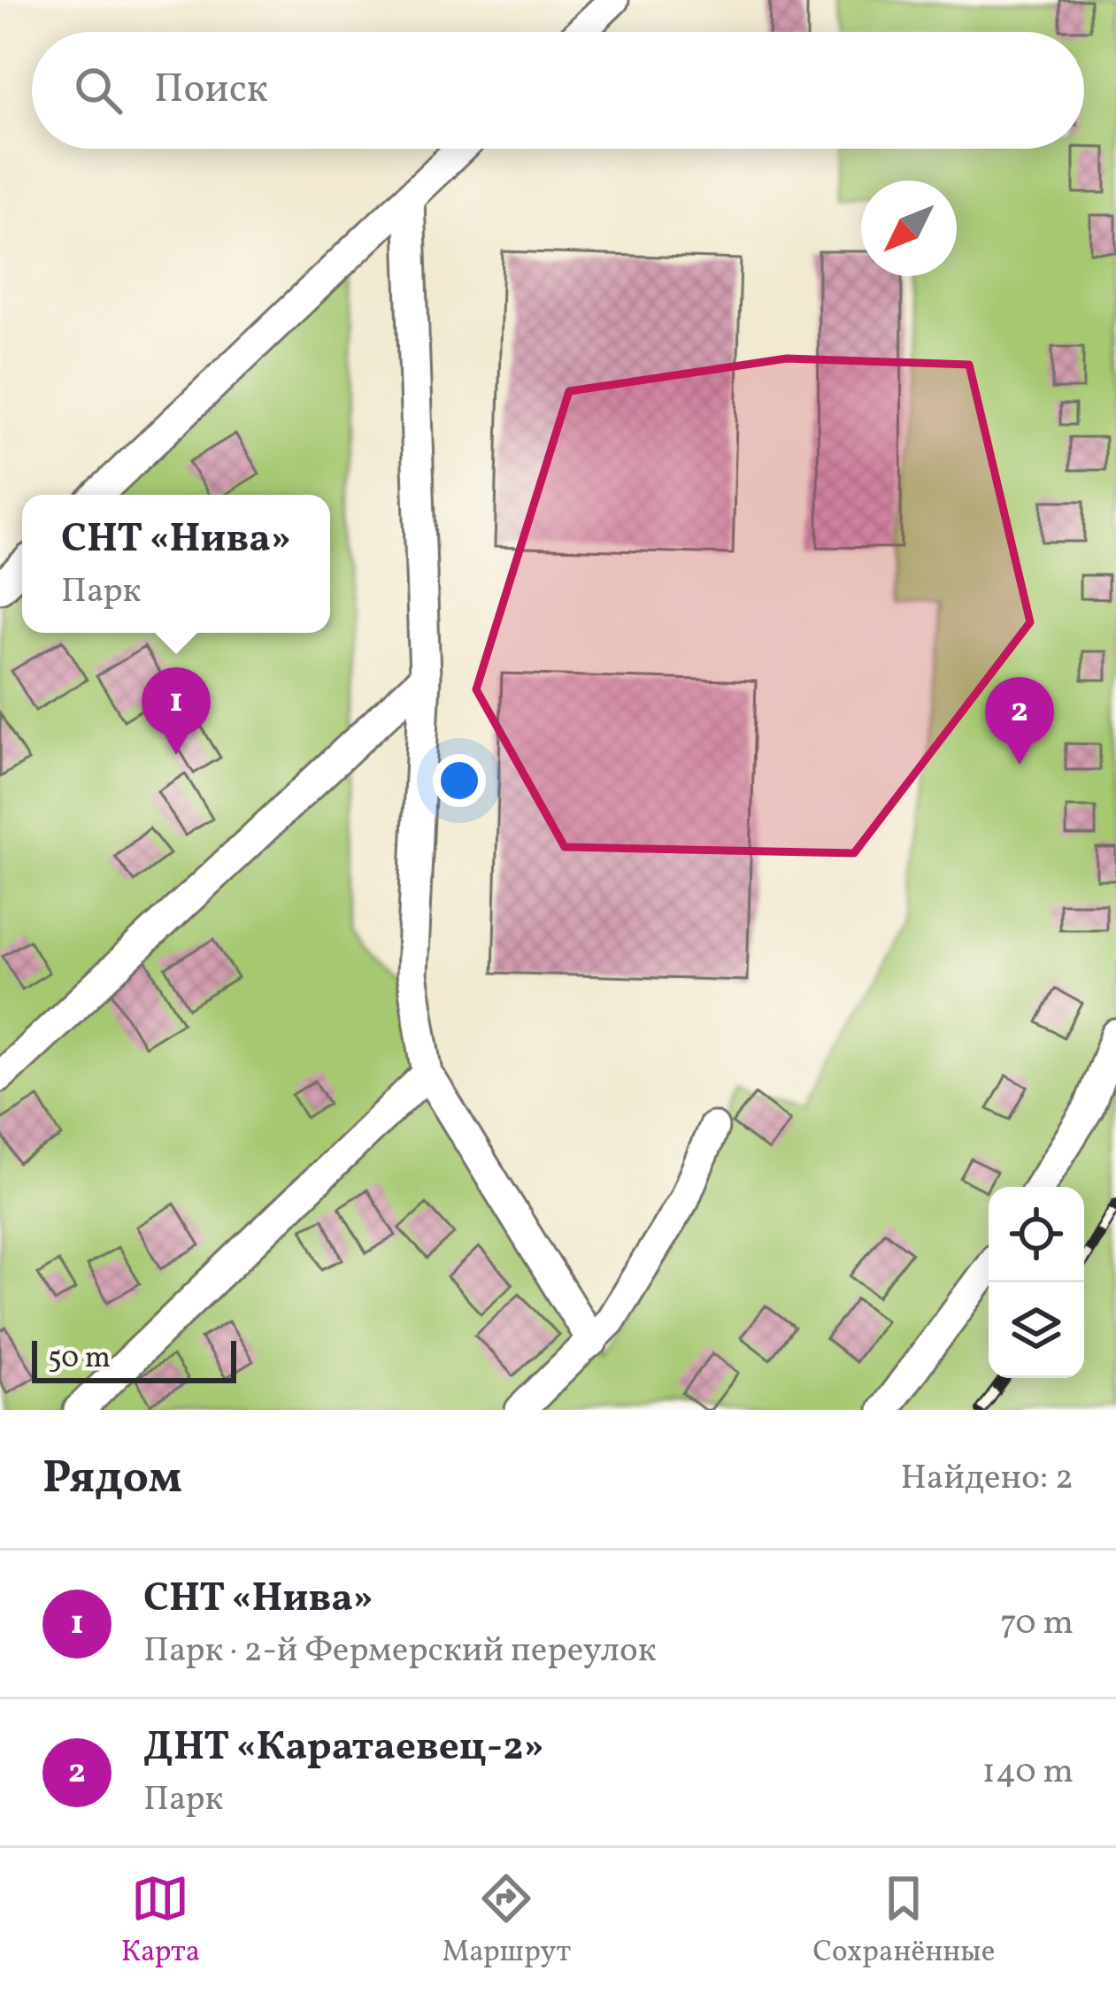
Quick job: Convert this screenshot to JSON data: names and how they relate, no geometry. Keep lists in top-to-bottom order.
{
  "scale_bar": "50 m",
  "north": "bottom left",
  "page": {
    "search": "Поиск",
    "popup": ["СНТ «Нива»", "Парк"],
    "pins": ["1", "2"],
    "scale": "50 m",
    "heading": ["Рядом", "Найдено: 2"],
    "list": [
      {
        "mark": "1",
        "name": "СНТ «Нива»",
        "note": "Парк · 2-й Фермерский переулок",
        "value": "70 m"
      },
      {
        "mark": "2",
        "name": "ДНТ «Каратаевец-2»",
        "note": "Парк",
        "value": "140 m"
      }
    ],
    "nav": ["Карта", "Маршрут", "Сохранённые"]
  }
}
